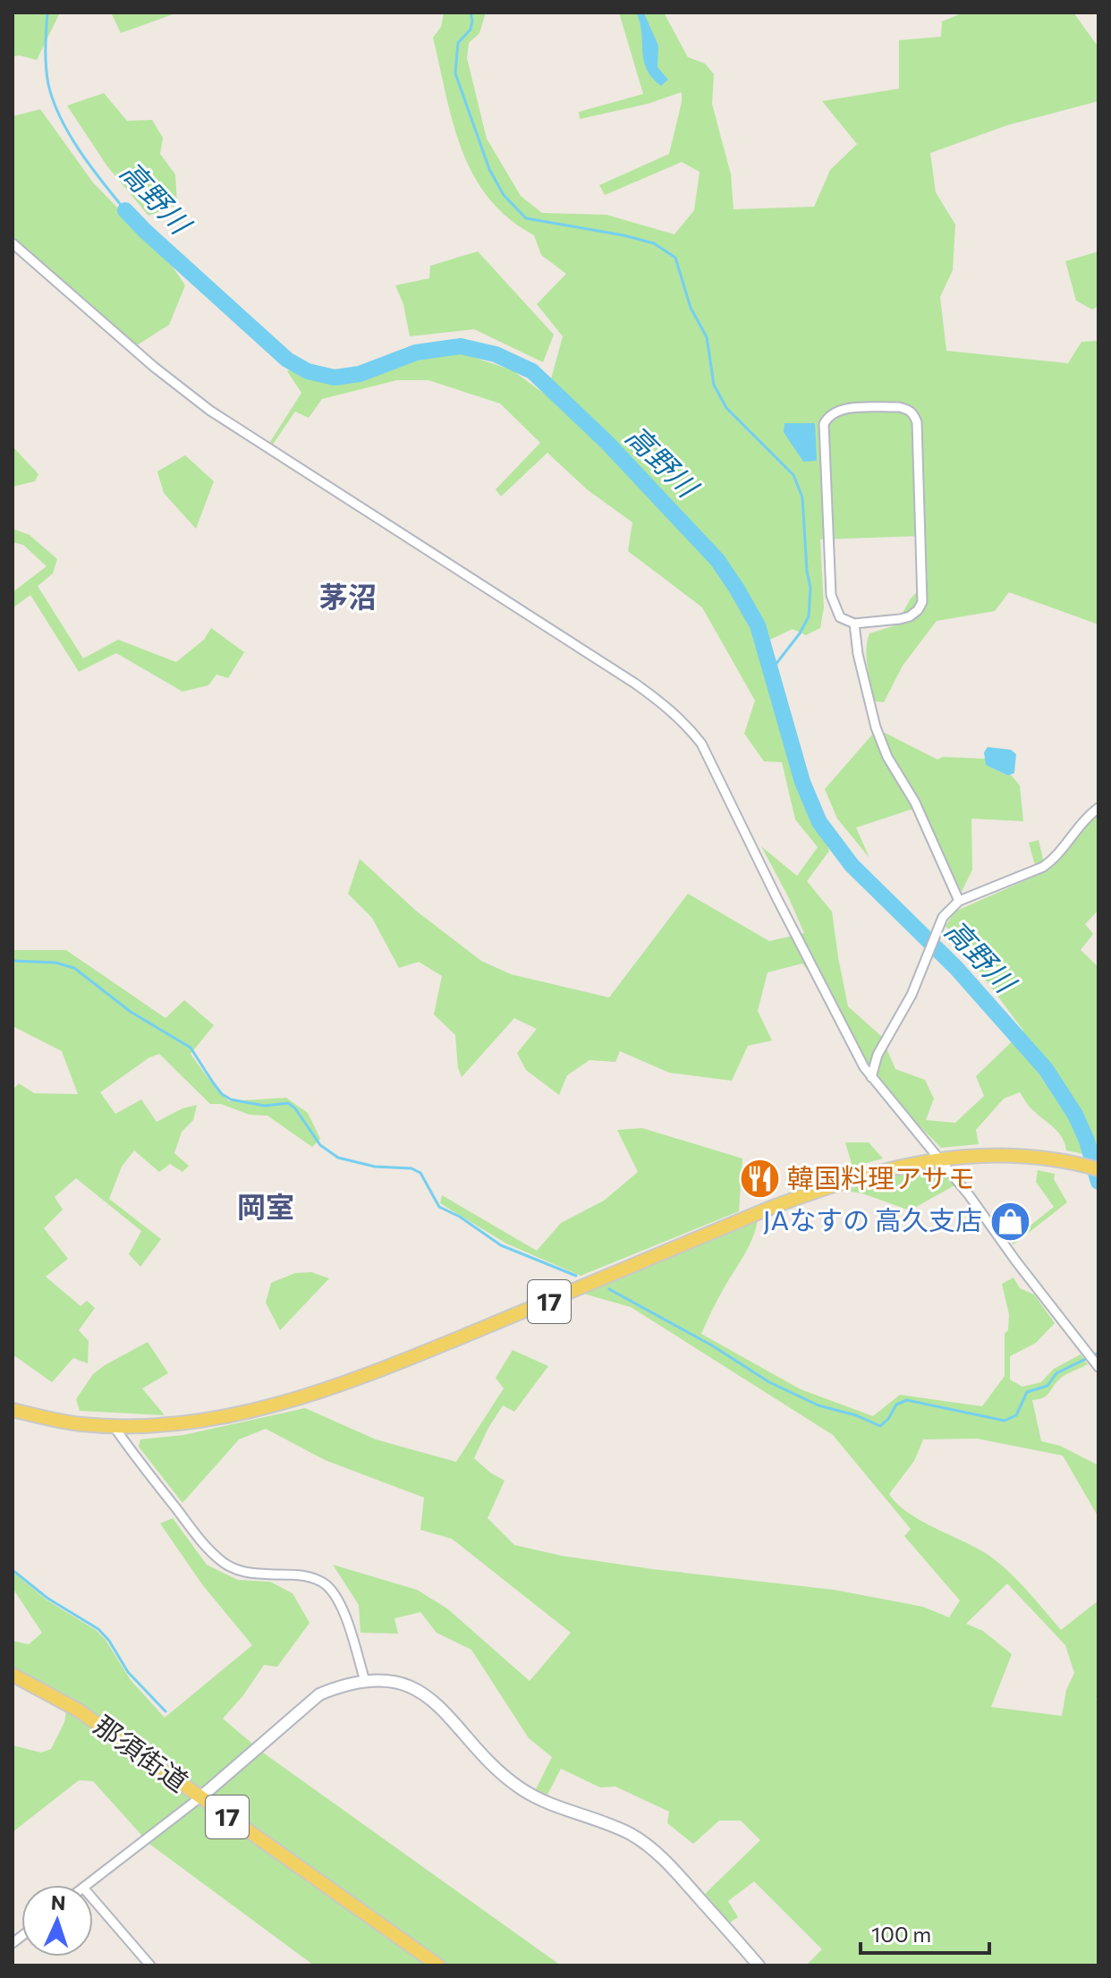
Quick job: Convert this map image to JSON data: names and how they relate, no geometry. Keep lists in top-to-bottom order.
{
  "streets": {
    "main road": ["17", "那須街道"]
  },
  "districts": ["茅沼", "岡室"],
  "water": ["高野川"],
  "places": {
    "restaurant": ["韓国料理アサモ"],
    "shop": ["JAなすの 高久支店"]
  },
  "scale_bar": "100 m",
  "north": "top"
}
